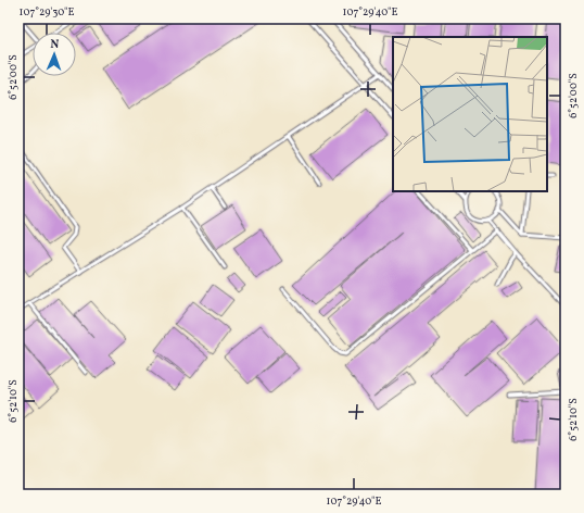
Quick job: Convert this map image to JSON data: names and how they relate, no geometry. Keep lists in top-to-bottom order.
{
  "north": "top",
  "coordinates": [
    "107°29'30\"E",
    "107°29'40\"E",
    "6°52'00\"S",
    "6°52'10\"S"
  ]
}
